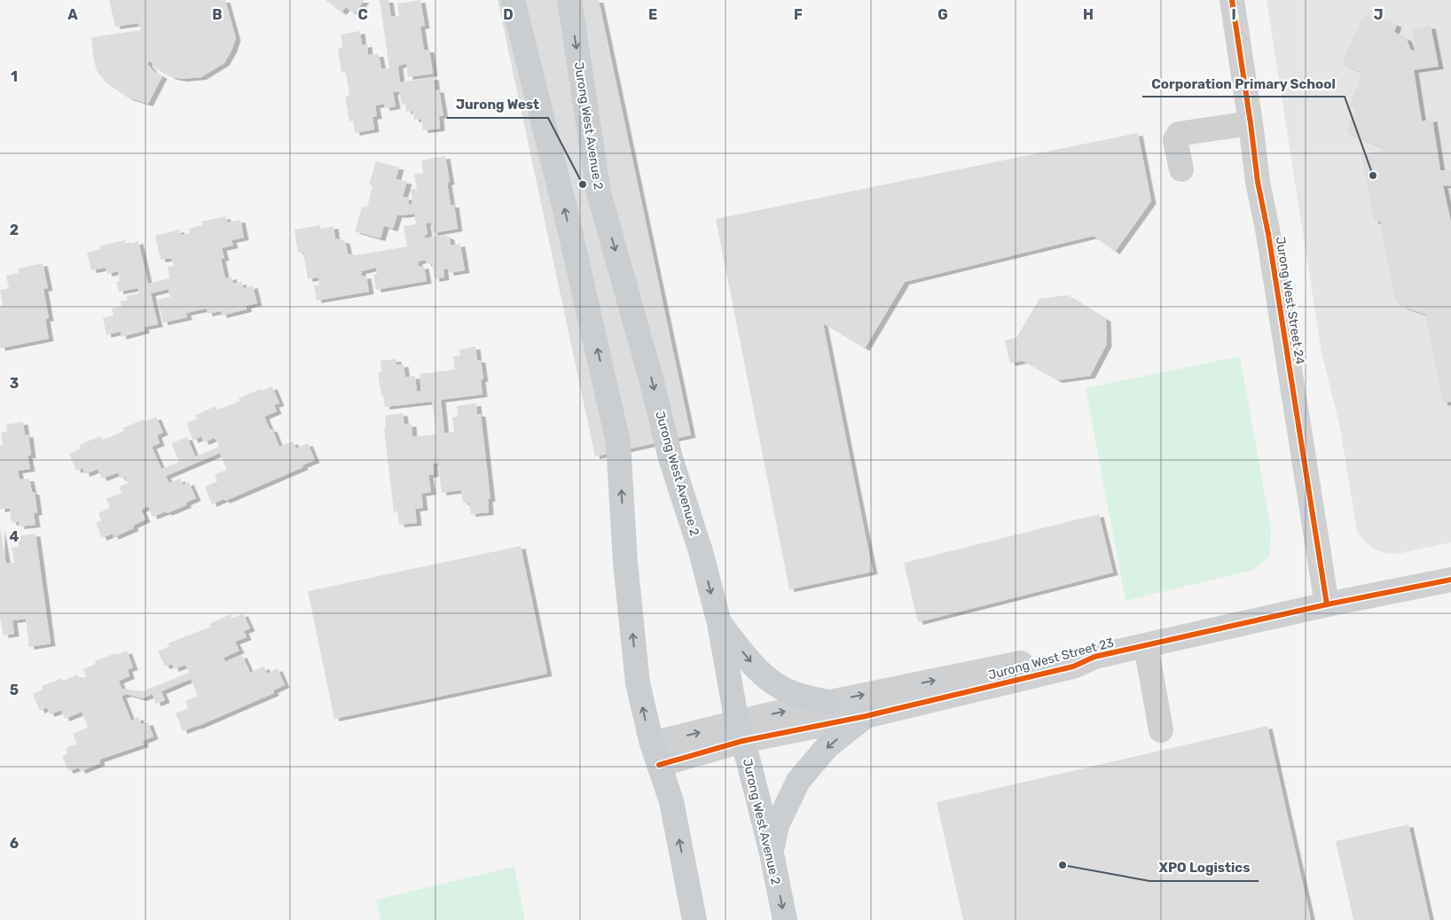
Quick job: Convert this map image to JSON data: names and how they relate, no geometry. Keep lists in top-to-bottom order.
{
  "streets": {
    "main road": ["Jurong West Avenue 2"],
    "street": ["Jurong West Street 24", "Jurong West Street 23"]
  },
  "crossings": [
    ["Jurong West Avenue 2", "Jurong West Street 23"],
    ["Jurong West Street 24", "Jurong West Street 23"]
  ],
  "places": ["Corporation Primary School", "Jurong West", "XPO Logistics"],
  "grid": {
    "columns": [
      "A",
      "B",
      "C",
      "D",
      "E",
      "F",
      "G",
      "H",
      "I",
      "J"
    ],
    "rows": [
      "1",
      "2",
      "3",
      "4",
      "5",
      "6"
    ]
  }
}
